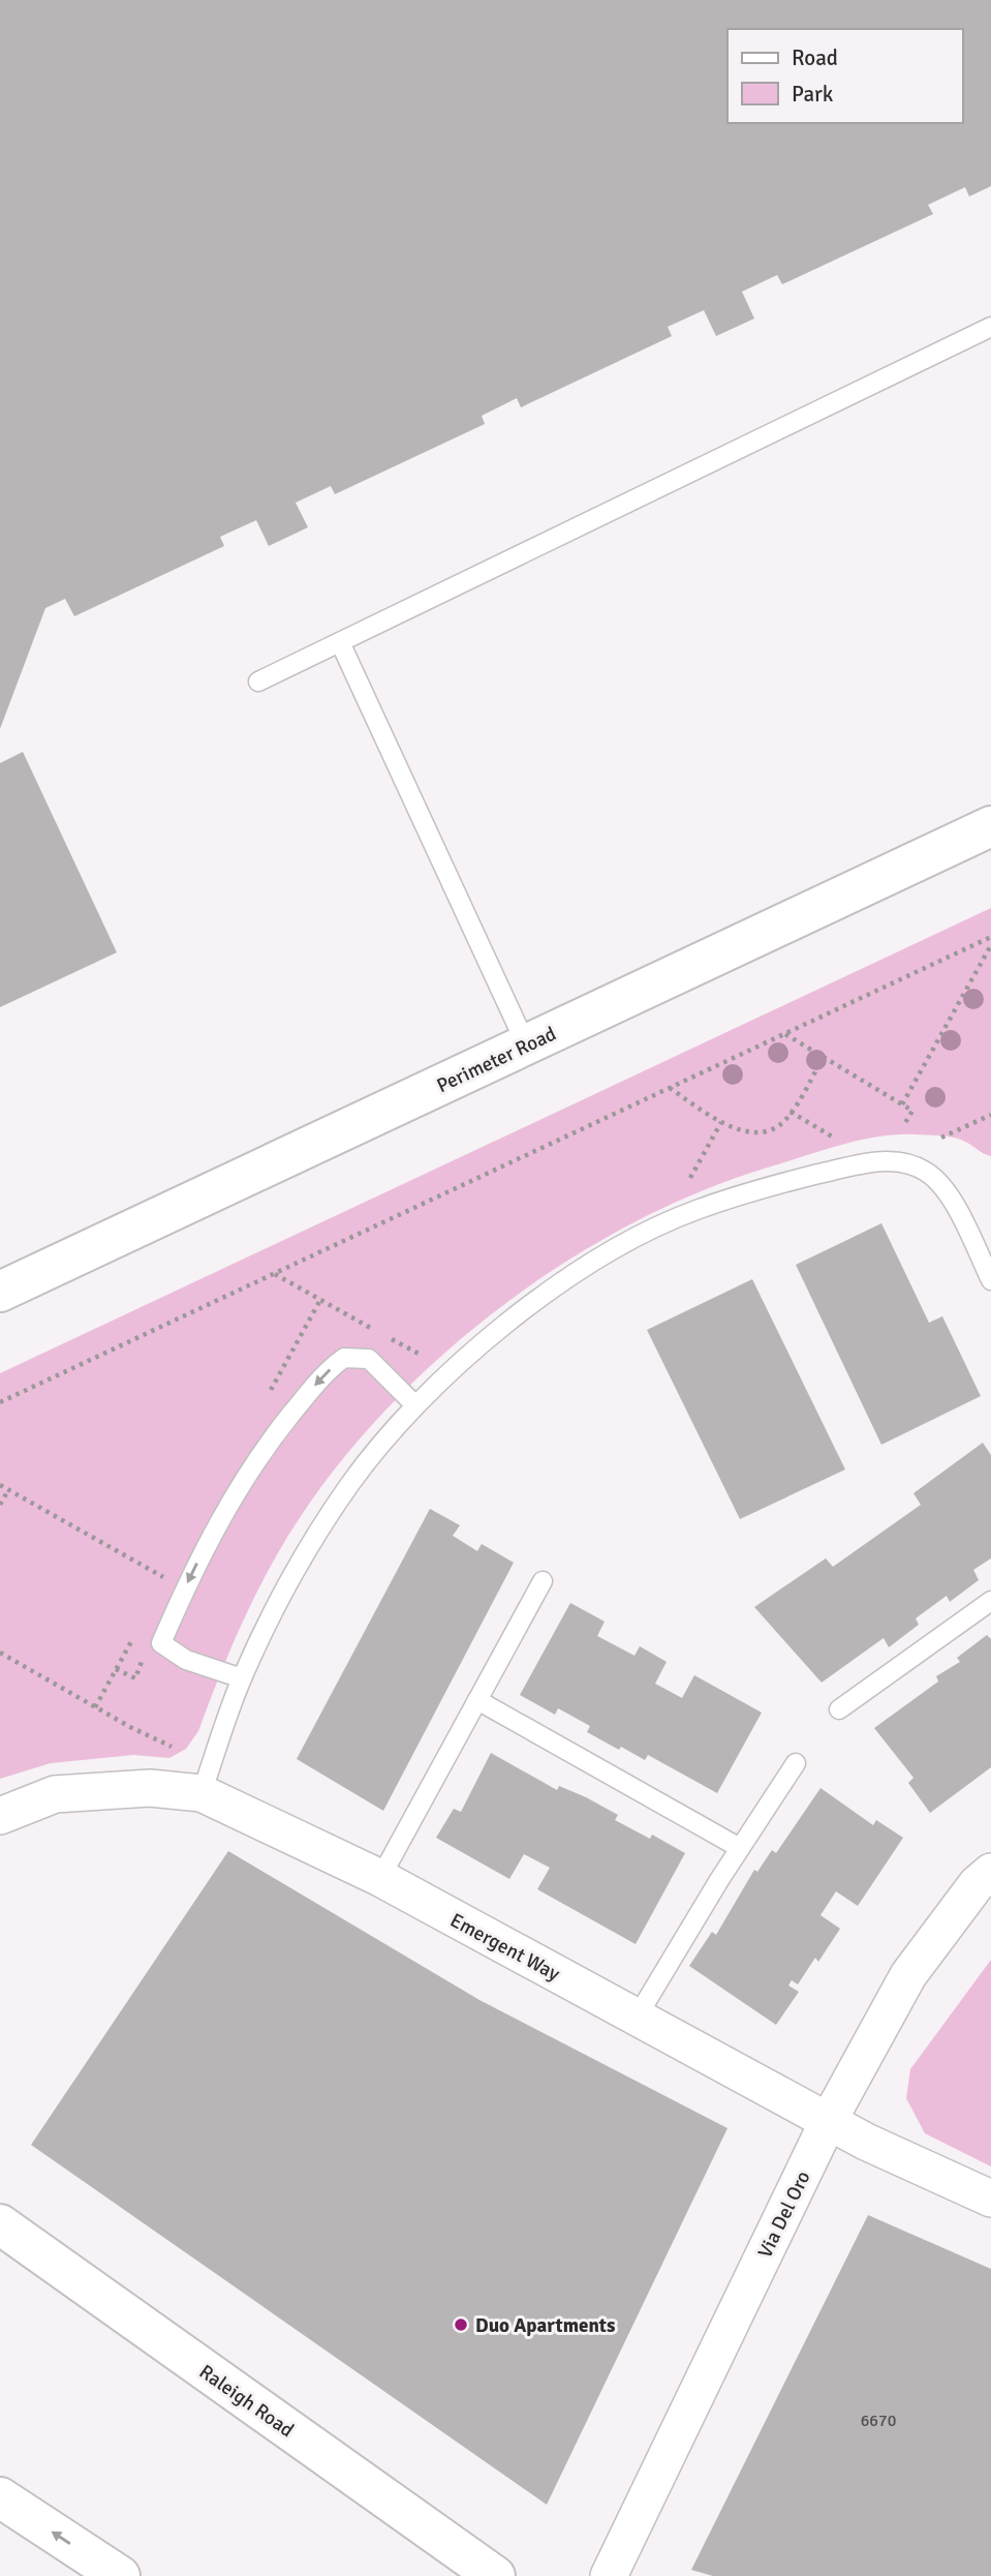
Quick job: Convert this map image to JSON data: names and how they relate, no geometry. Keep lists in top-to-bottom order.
{
  "streets": {
    "main road": ["Perimeter Road", "Raleigh Road"],
    "street": ["Emergent Way", "Via Del Oro"]
  },
  "crossings": [
    ["Emergent Way", "Via Del Oro"]
  ],
  "places": ["Duo Apartments"],
  "house_numbers": ["6670"],
  "legend": ["Road", "Park"]
}
